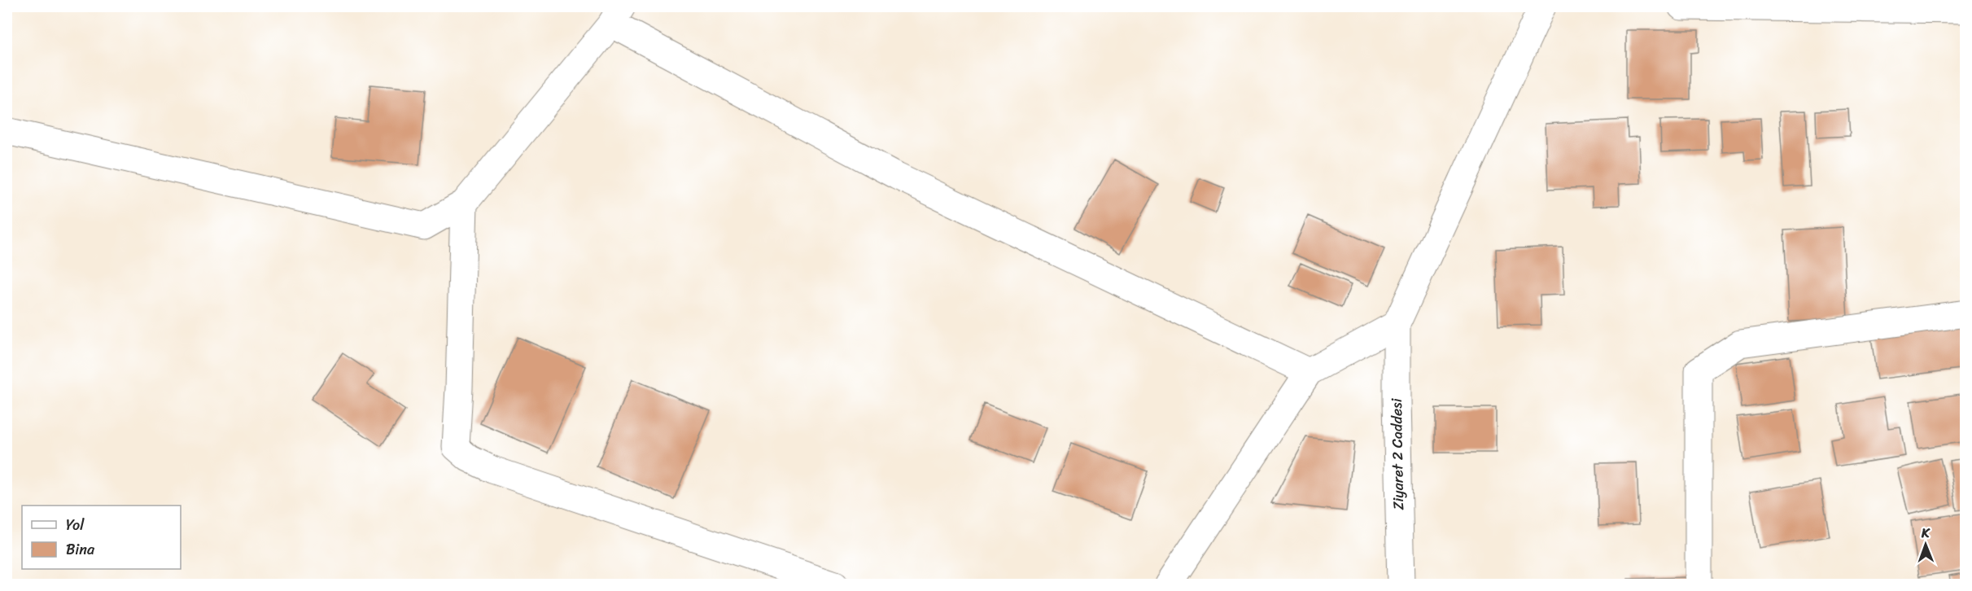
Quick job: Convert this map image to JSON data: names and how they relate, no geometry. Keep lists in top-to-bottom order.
{
  "streets": {
    "street": ["Ziyaret 2 Caddesi"]
  },
  "legend": ["Yol", "Bina"],
  "north": "top"
}
